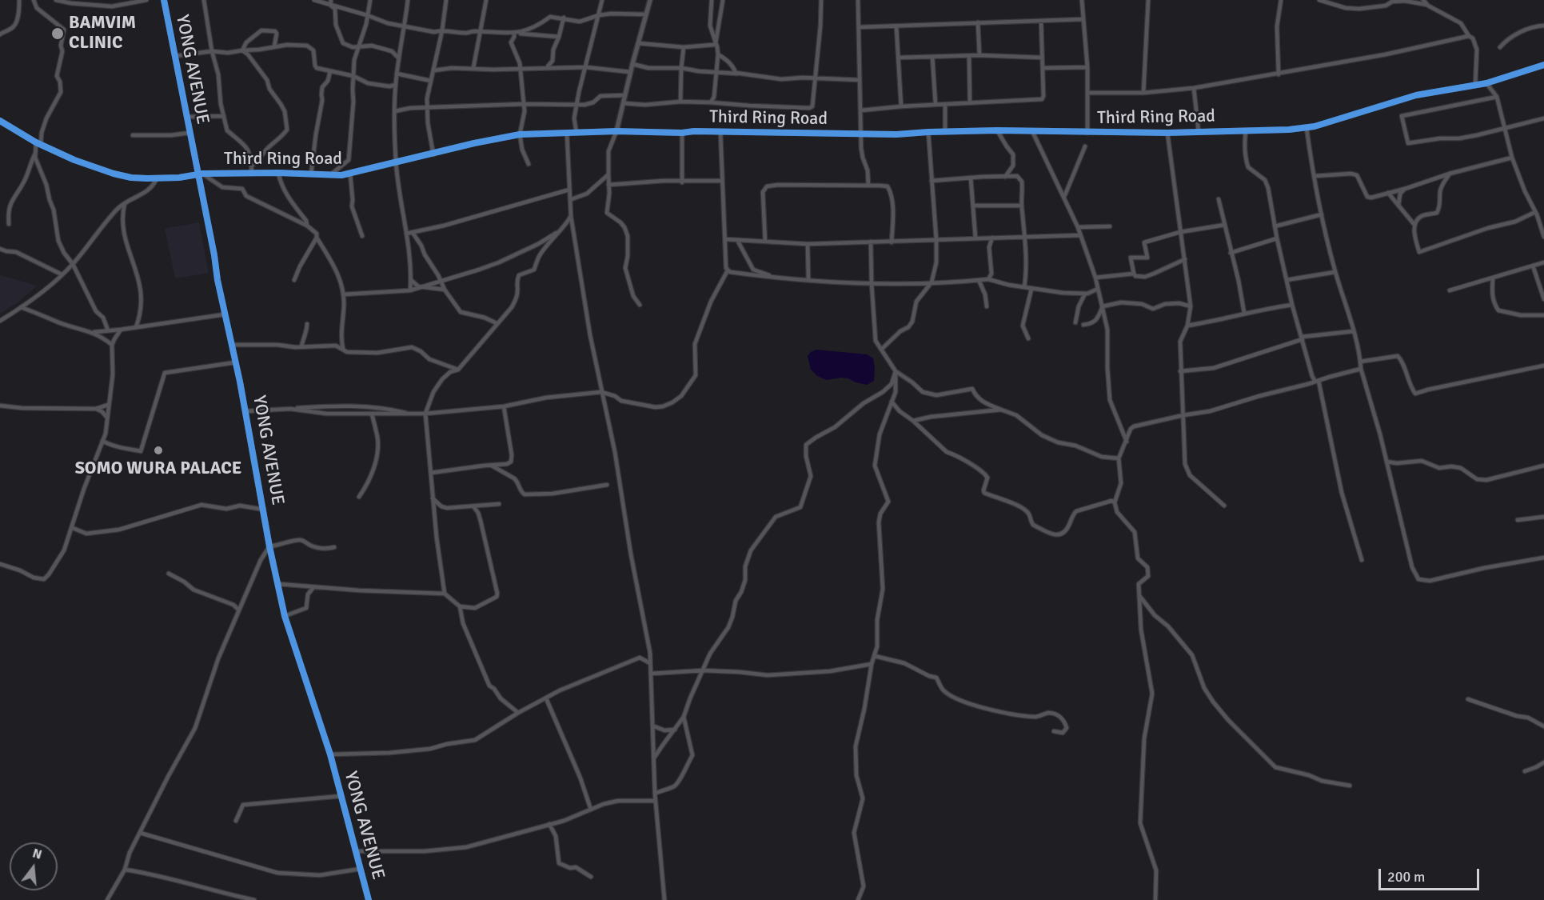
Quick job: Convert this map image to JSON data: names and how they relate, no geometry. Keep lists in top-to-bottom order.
{
  "streets": {
    "street": ["YONG AVENUE", "Third Ring Road"]
  },
  "crossings": [
    ["YONG AVENUE", "Third Ring Road"]
  ],
  "places": ["BAMVIM CLINIC", "SOMO WURA PALACE"],
  "scale_bar": "200 m",
  "north": "top"
}
